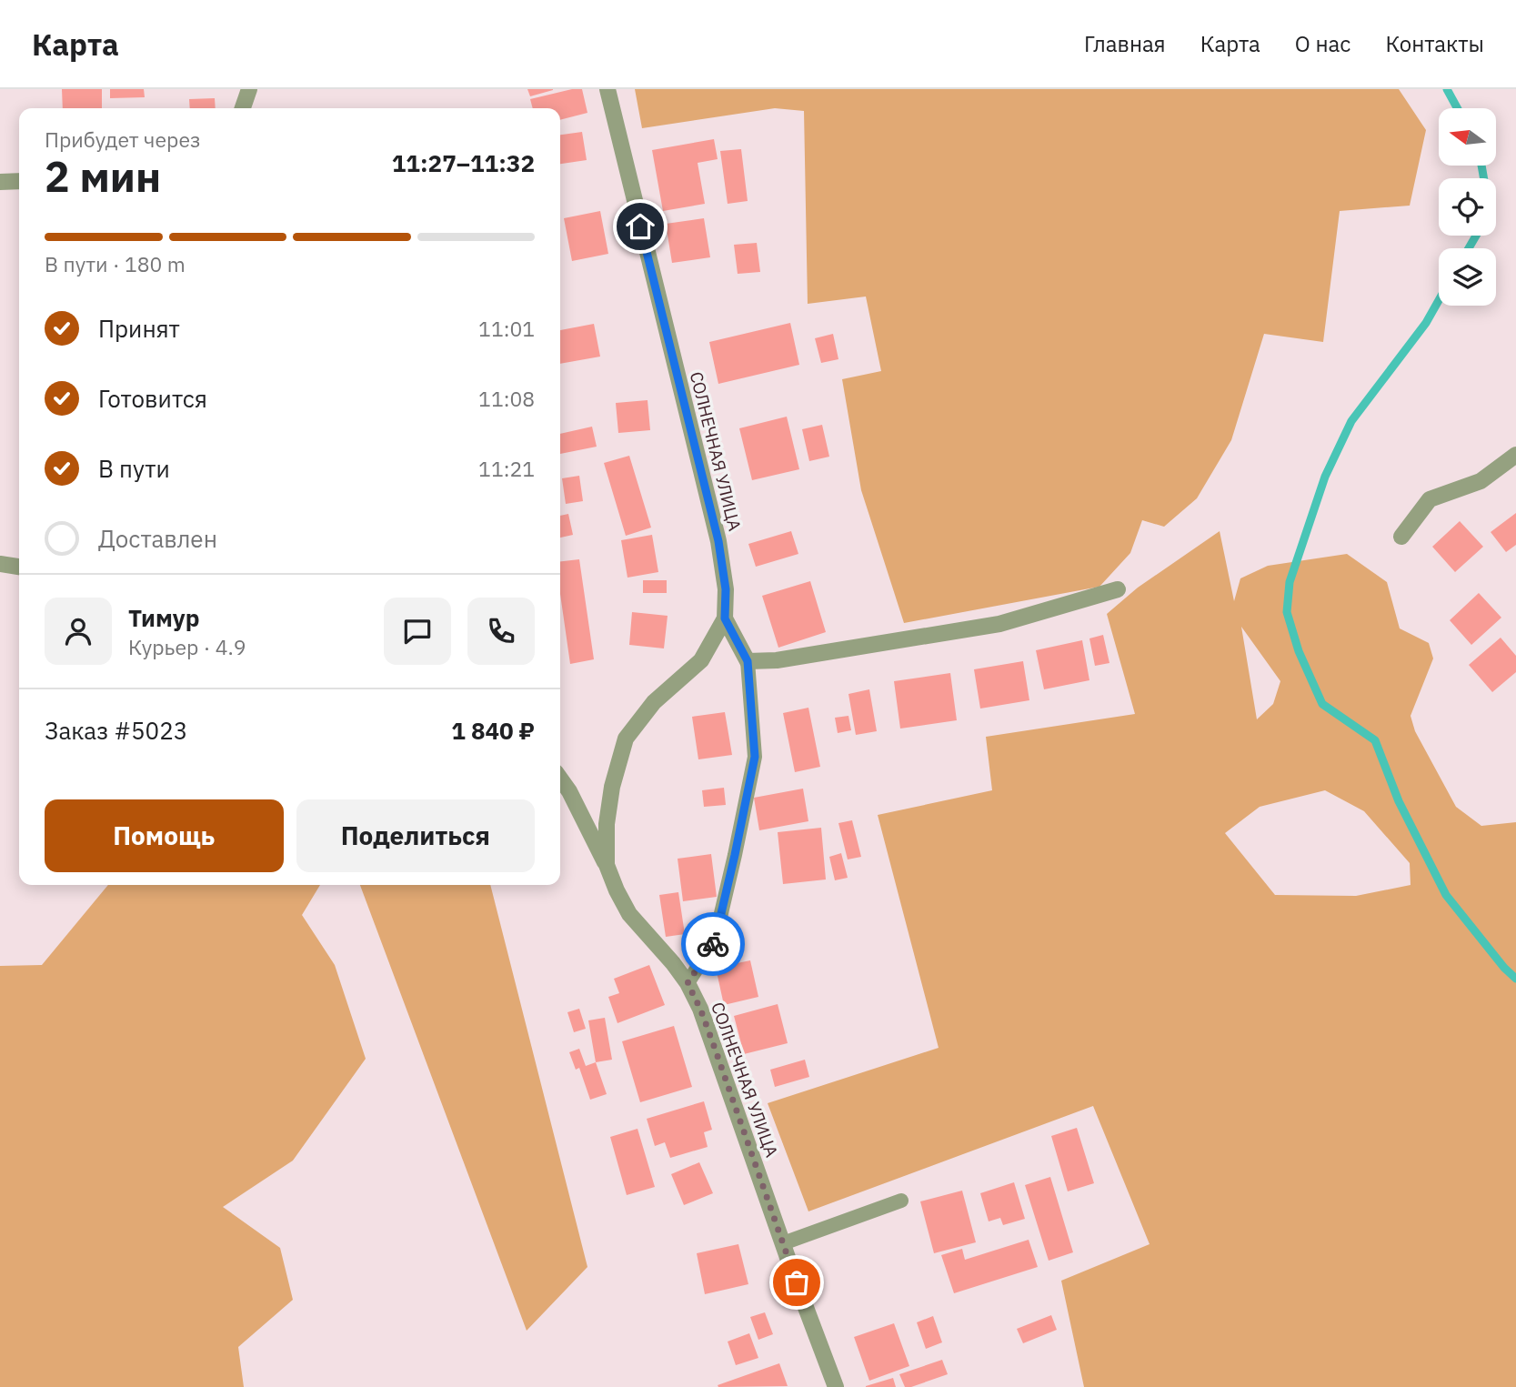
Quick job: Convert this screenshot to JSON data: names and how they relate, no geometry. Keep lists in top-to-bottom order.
{
  "streets": {
    "street": ["СОЛНЕЧНАЯ УЛИЦА"]
  },
  "north": "left",
  "page": {
    "header": "Карта",
    "nav": [
      "Главная",
      "Карта",
      "О нас",
      "Контакты"
    ],
    "heading": ["2 мин", "Прибудет через", "11:27–11:32"],
    "panel": [
      "Тимур",
      "Курьер · 4.9",
      "Заказ #5023",
      "1 840 ₽"
    ],
    "bar": "В пути · 180 m",
    "list": [
      ["Принят", "11:01"],
      ["Готовится", "11:08"],
      ["В пути", "11:21"],
      "Доставлен"
    ],
    "buttons": ["Помощь", "Поделиться"]
  }
}
